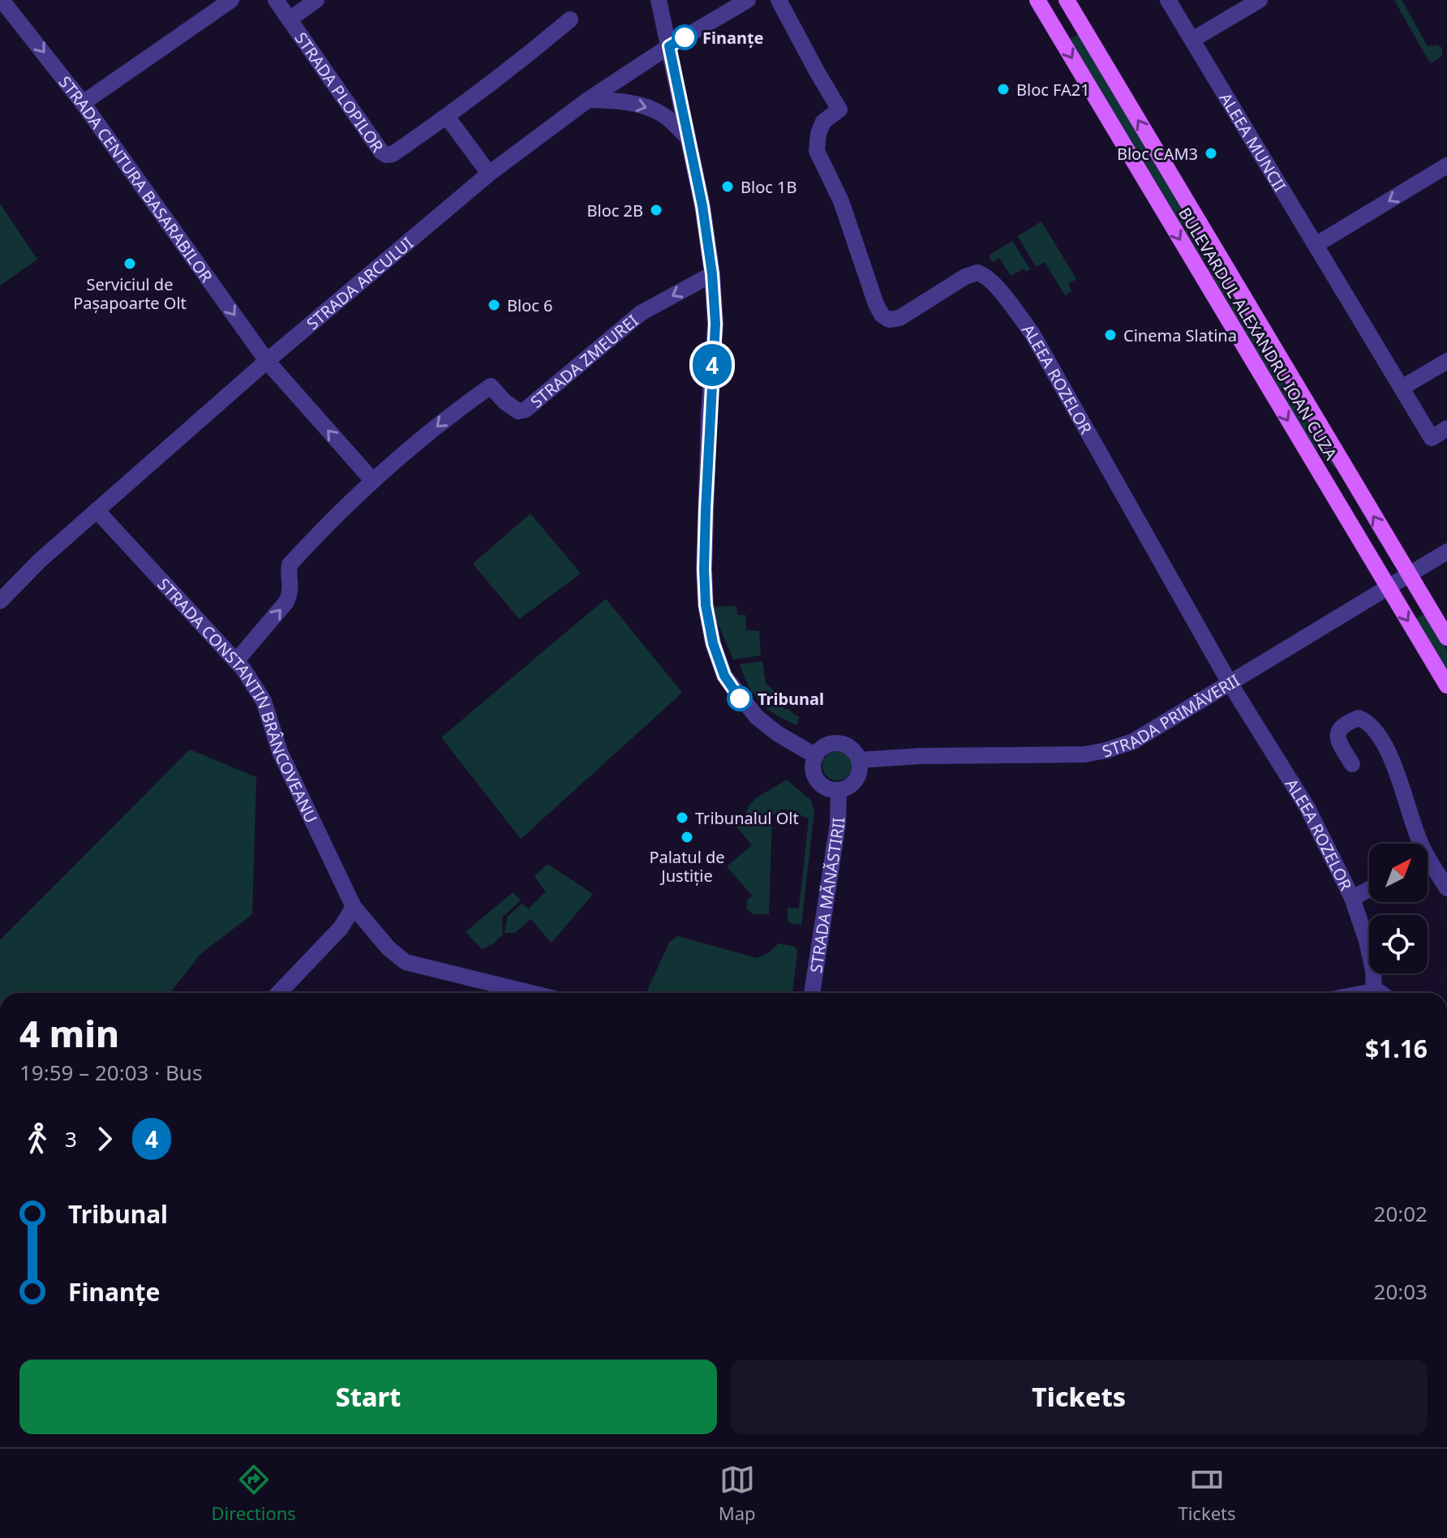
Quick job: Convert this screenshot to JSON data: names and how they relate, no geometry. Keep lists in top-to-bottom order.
{
  "streets": {
    "main road": ["BULEVARDUL ALEXANDRU IOAN CUZA"],
    "street": [
      "STRADA PLOPILOR",
      "ALEEA MUNCII",
      "STRADA CENTURA BASARABILOR",
      "STRADA ARCULUI",
      "STRADA ZMEUREI",
      "ALEEA ROZELOR",
      "STRADA CONSTANTIN BRÂNCOVEANU",
      "STRADA PRIMĂVERII",
      "STRADA MĂNĂSTIRII"
    ]
  },
  "crossings": [
    ["STRADA CENTURA BASARABILOR", "STRADA ARCULUI"],
    ["STRADA ARCULUI", "STRADA CONSTANTIN BRÂNCOVEANU"],
    ["BULEVARDUL ALEXANDRU IOAN CUZA", "STRADA PRIMĂVERII"],
    ["STRADA ZMEUREI", "STRADA CONSTANTIN BRÂNCOVEANU"],
    ["ALEEA ROZELOR", "STRADA PRIMĂVERII"],
    ["STRADA PRIMĂVERII", "STRADA MĂNĂSTIRII"]
  ],
  "one_way": ["STRADA CENTURA BASARABILOR"],
  "places": [
    "Finanțe",
    "Bloc FA21",
    "Bloc CAM3",
    "Bloc 1B",
    "Bloc 2B",
    "Serviciul de Pașapoarte Olt",
    "Bloc 6",
    "Cinema Slatina",
    "Tribunal",
    "Tribunalul Olt",
    "Palatul de Justiție"
  ],
  "lines": ["bus line 4"],
  "north": "top right",
  "page": {
    "on_map": "4",
    "heading": ["4 min", "19:59 – 20:03 · Bus", "$1.16"],
    "legs": ["3", "4"],
    "list": [
      {
        "name": "Tribunal",
        "value": "20:02"
      },
      {
        "name": "Finanțe",
        "value": "20:03"
      }
    ],
    "buttons": ["Start", "Tickets"],
    "tabs": ["Directions", "Map", "Tickets"]
  }
}
